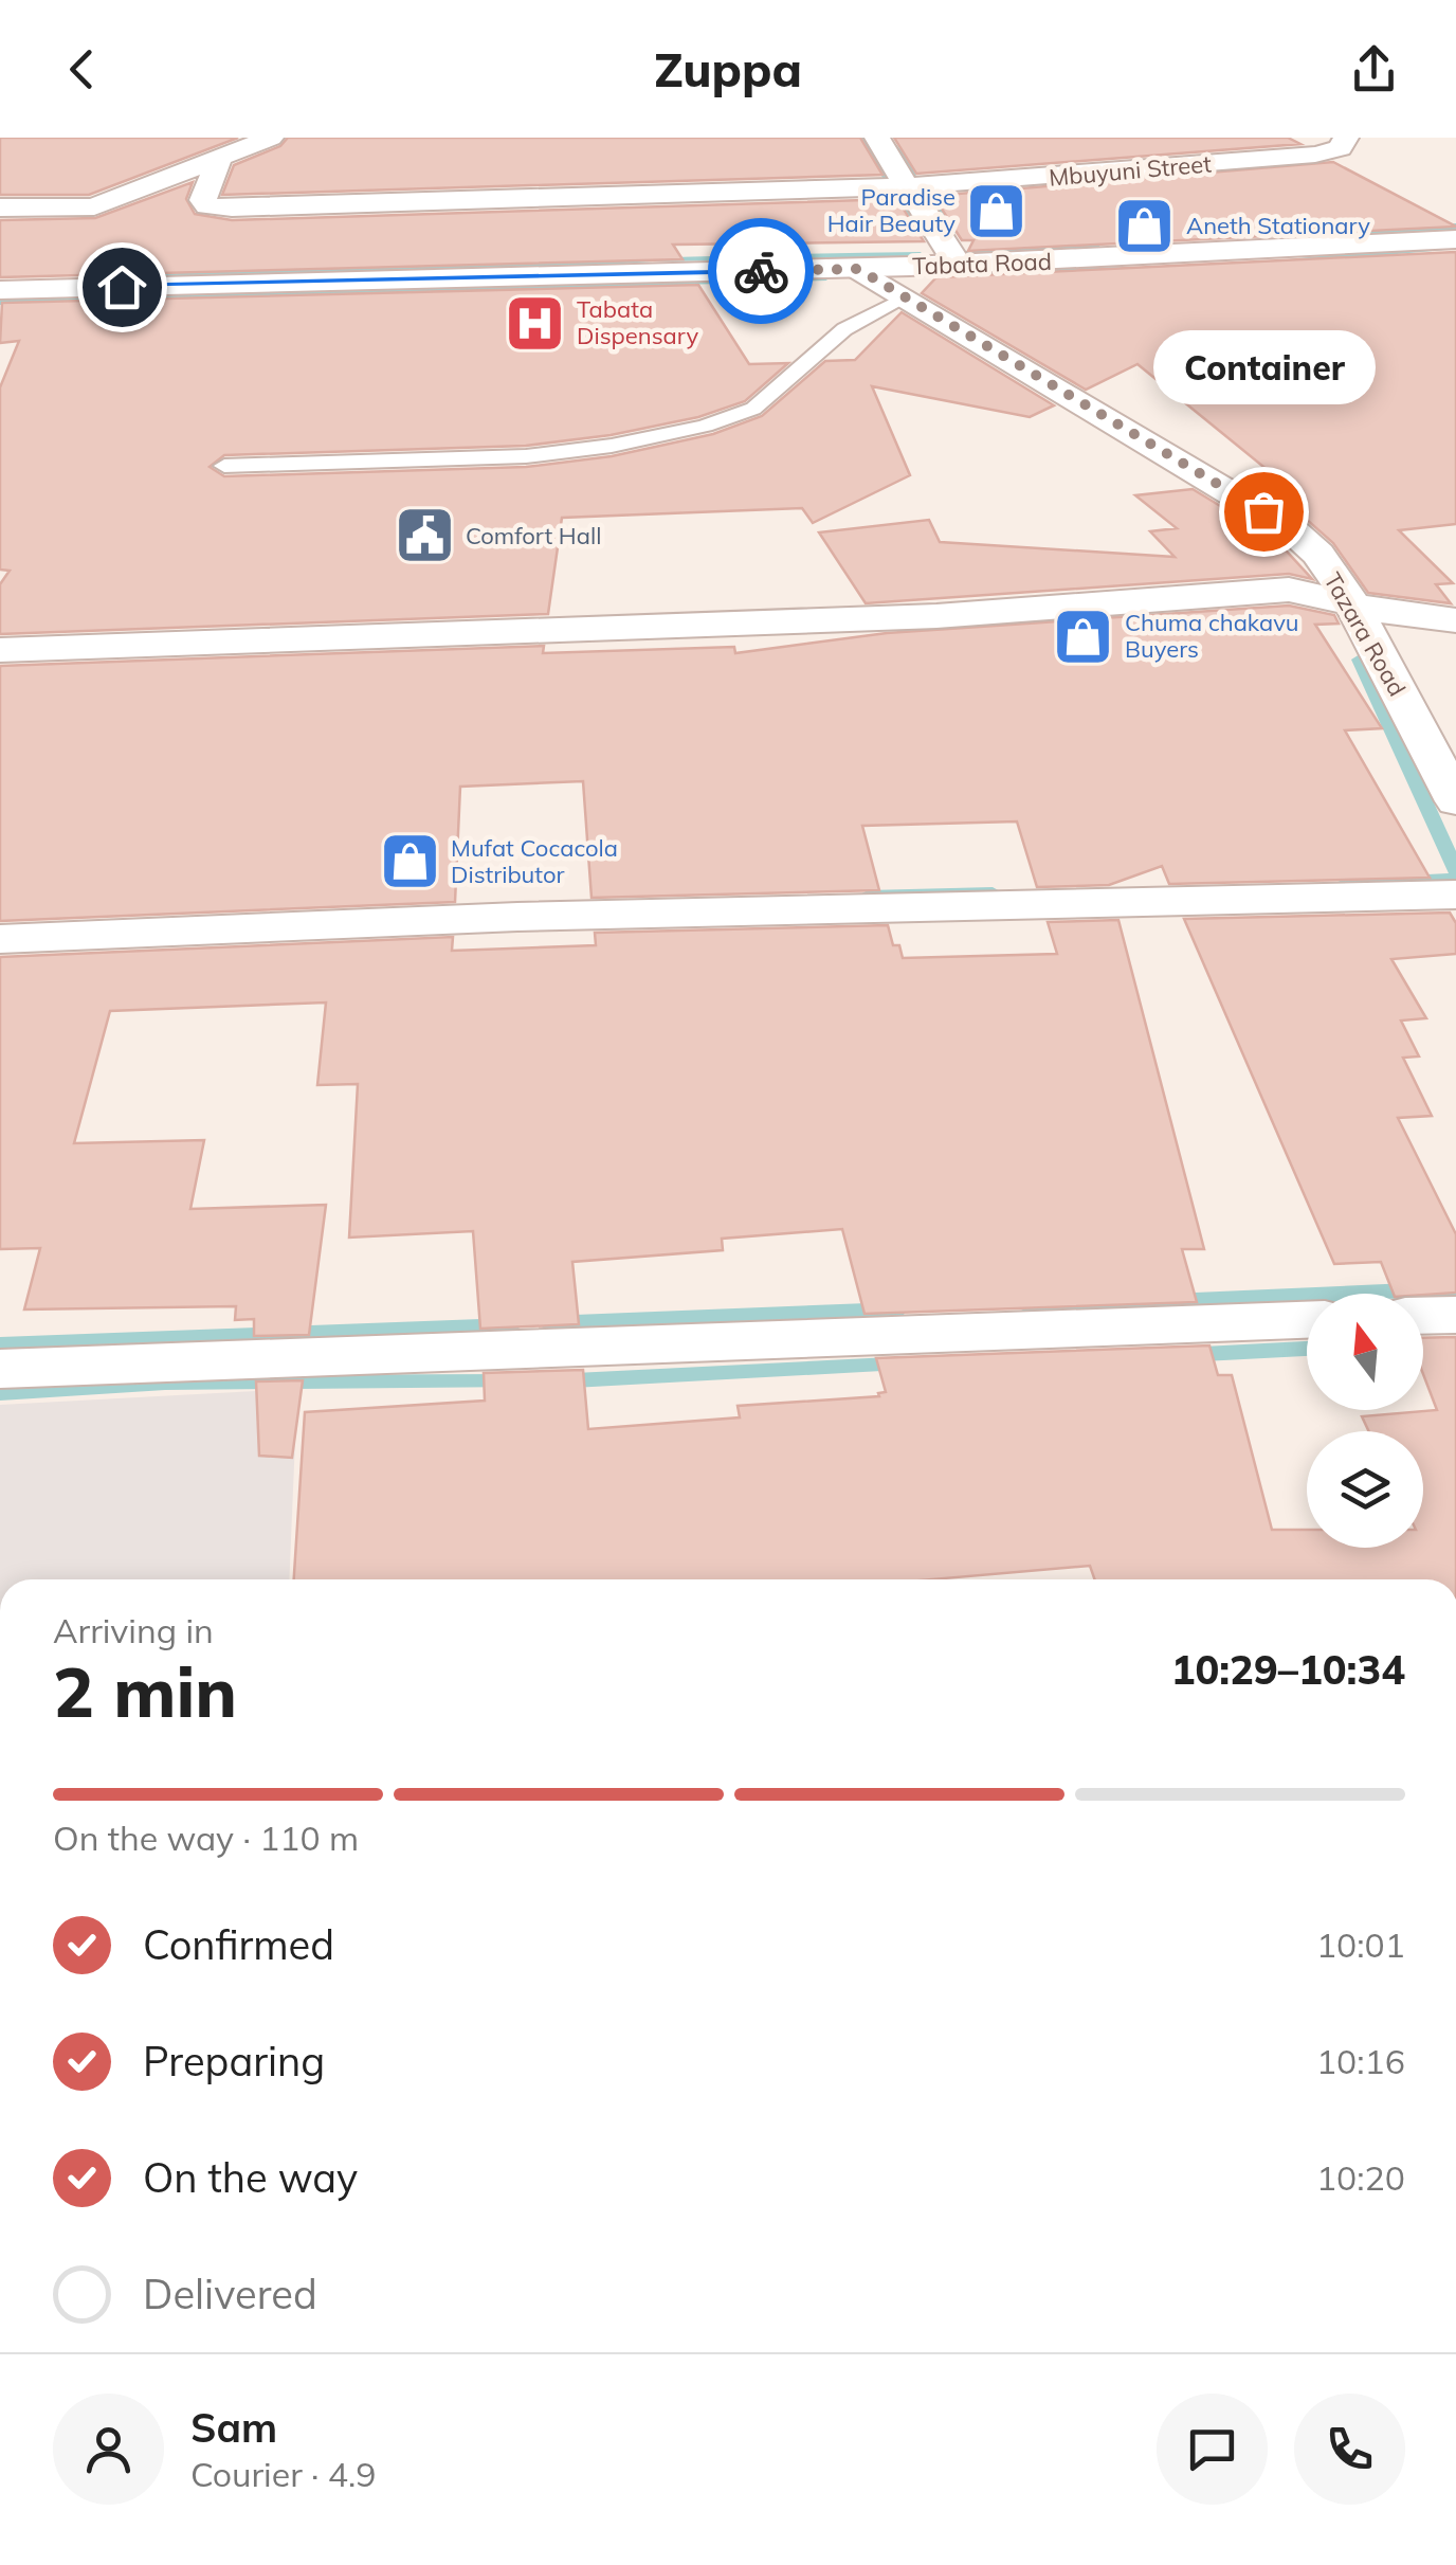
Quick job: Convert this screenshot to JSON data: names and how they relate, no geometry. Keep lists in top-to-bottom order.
{
  "streets": {
    "street": ["Mbuyuni Street", "Tabata Road", "Tazara Road"]
  },
  "crossings": [
    ["Tabata Road", "Tazara Road"]
  ],
  "places": {
    "shop": [
      "Paradise Hair Beauty",
      "Aneth Stationary",
      "Chuma chakavu Buyers",
      "Mufat Cocacola Distributor"
    ],
    "hospital": ["Tabata Dispensary"],
    "other": ["Container"],
    "public building": ["Comfort Hall"]
  },
  "north": "top",
  "page": {
    "header": "Zuppa",
    "bubble": "Container",
    "heading": ["2 min", "Arriving in", "10:29–10:34"],
    "panel": ["Sam", "Courier · 4.9"],
    "bar": "On the way · 110 m",
    "list": [
      ["Confirmed", "10:01"],
      ["Preparing", "10:16"],
      ["On the way", "10:20"],
      "Delivered"
    ]
  }
}
